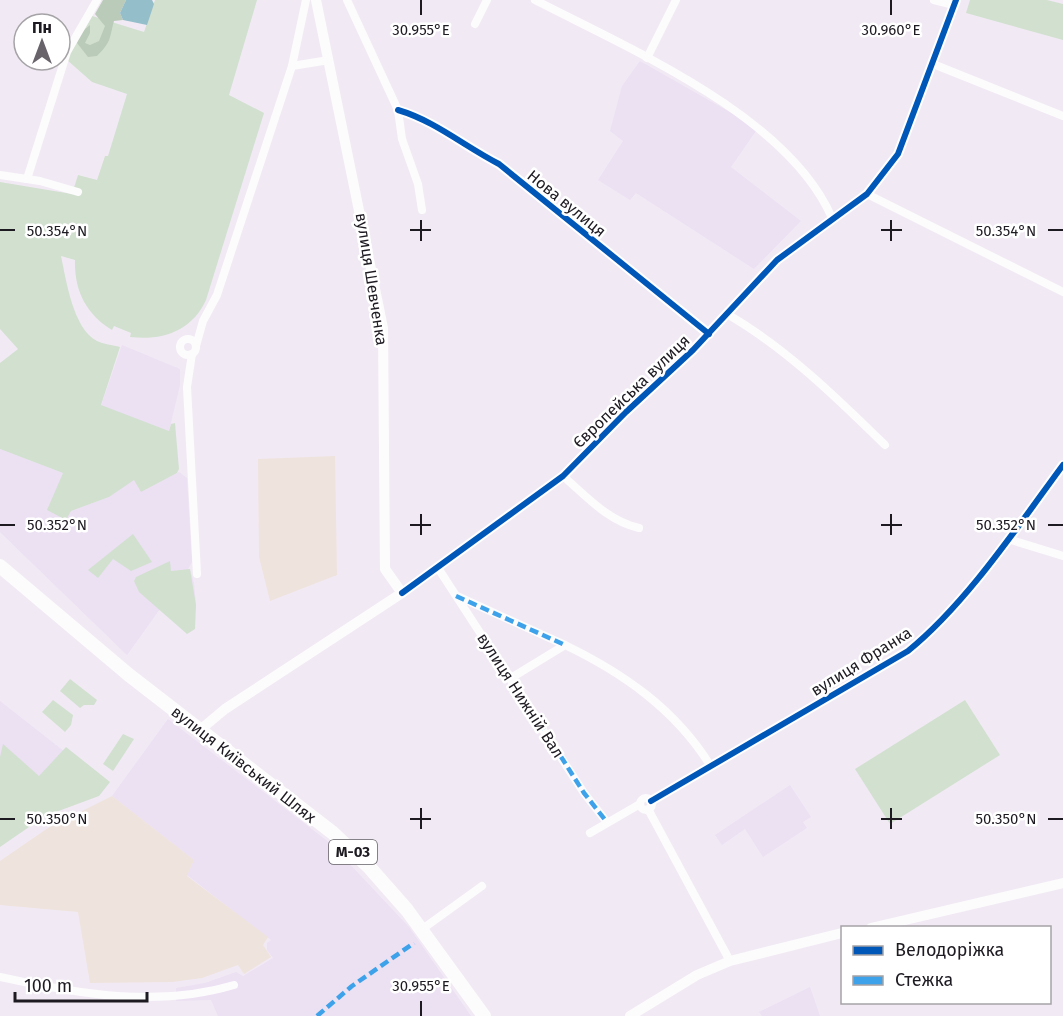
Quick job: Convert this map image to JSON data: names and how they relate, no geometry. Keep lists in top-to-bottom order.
{
  "streets": {
    "highway": ["вулиця Київський Шлях", "М-03"],
    "main road": ["вулиця Шевченка", "Європейська вулиця"],
    "street": ["Нова вулиця", "вулиця Франка", "вулиця Нижній Вал"]
  },
  "crossings": [
    ["Нова вулиця", "Європейська вулиця"],
    ["вулиця Шевченка", "Європейська вулиця"],
    ["Європейська вулиця", "вулиця Нижній Вал"],
    ["Європейська вулиця", "вулиця Київський Шлях"]
  ],
  "legend": ["Велодоріжка", "Стежка"],
  "scale_bar": "100 m",
  "north": "top",
  "coordinates": [
    "30.955°E",
    "30.960°E",
    "50.354°N",
    "50.352°N",
    "50.350°N"
  ]
}
